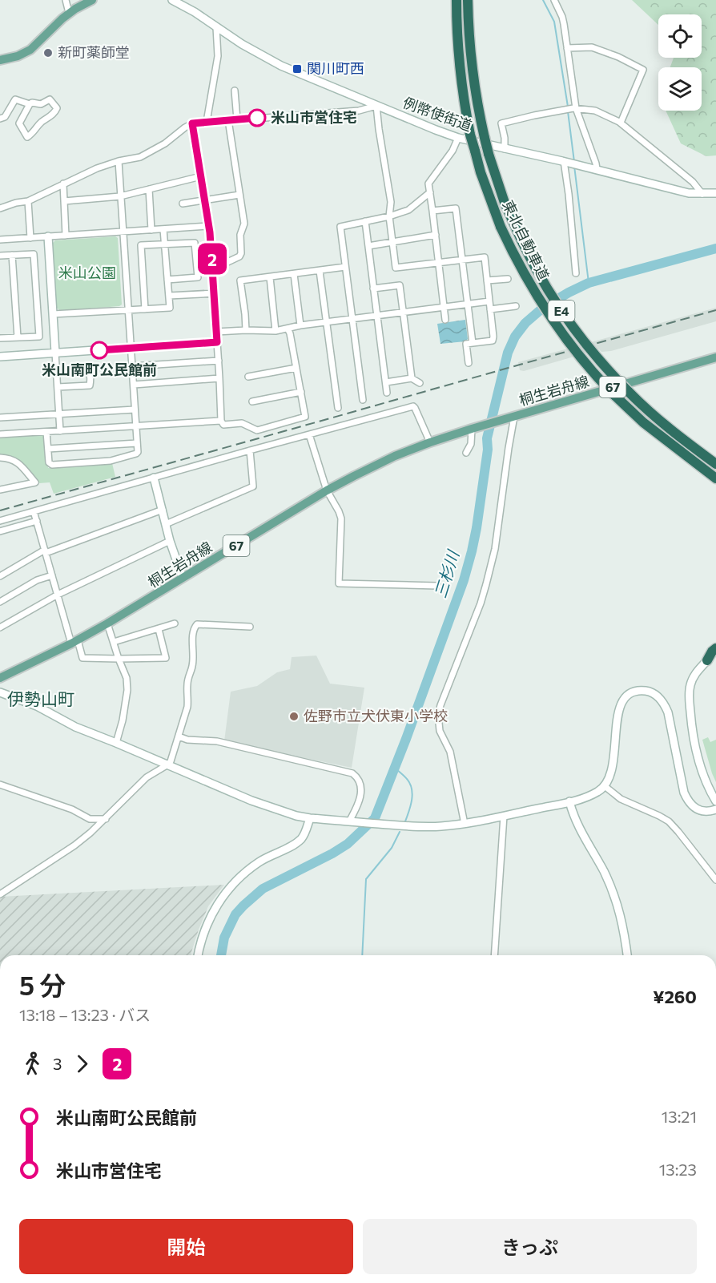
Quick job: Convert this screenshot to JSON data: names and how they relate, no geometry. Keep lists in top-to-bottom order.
{
  "streets": {
    "highway": ["東北自動車道", "E4"],
    "main road": ["67", "桐生岩舟線"],
    "street": ["例幣使街道"]
  },
  "crossings": [
    ["67", "桐生岩舟線"]
  ],
  "districts": ["伊勢山町"],
  "water": ["三杉川"],
  "parks": ["米山公園"],
  "places": {
    "other": [
      "新町薬師堂",
      "米山市営住宅",
      "米山南町公民館前",
      "佐野市立犬伏東小学校"
    ],
    "transit": ["関川町西"]
  },
  "lines": ["bus line 2"],
  "page": {
    "on_map": "2",
    "heading": ["5 分", "13:18 – 13:23 · バス", "¥260"],
    "legs": ["3", "2"],
    "list": [
      {
        "name": "米山南町公民館前",
        "value": "13:21"
      },
      {
        "name": "米山市営住宅",
        "value": "13:23"
      }
    ],
    "buttons": ["開始", "きっぷ"]
  }
}
